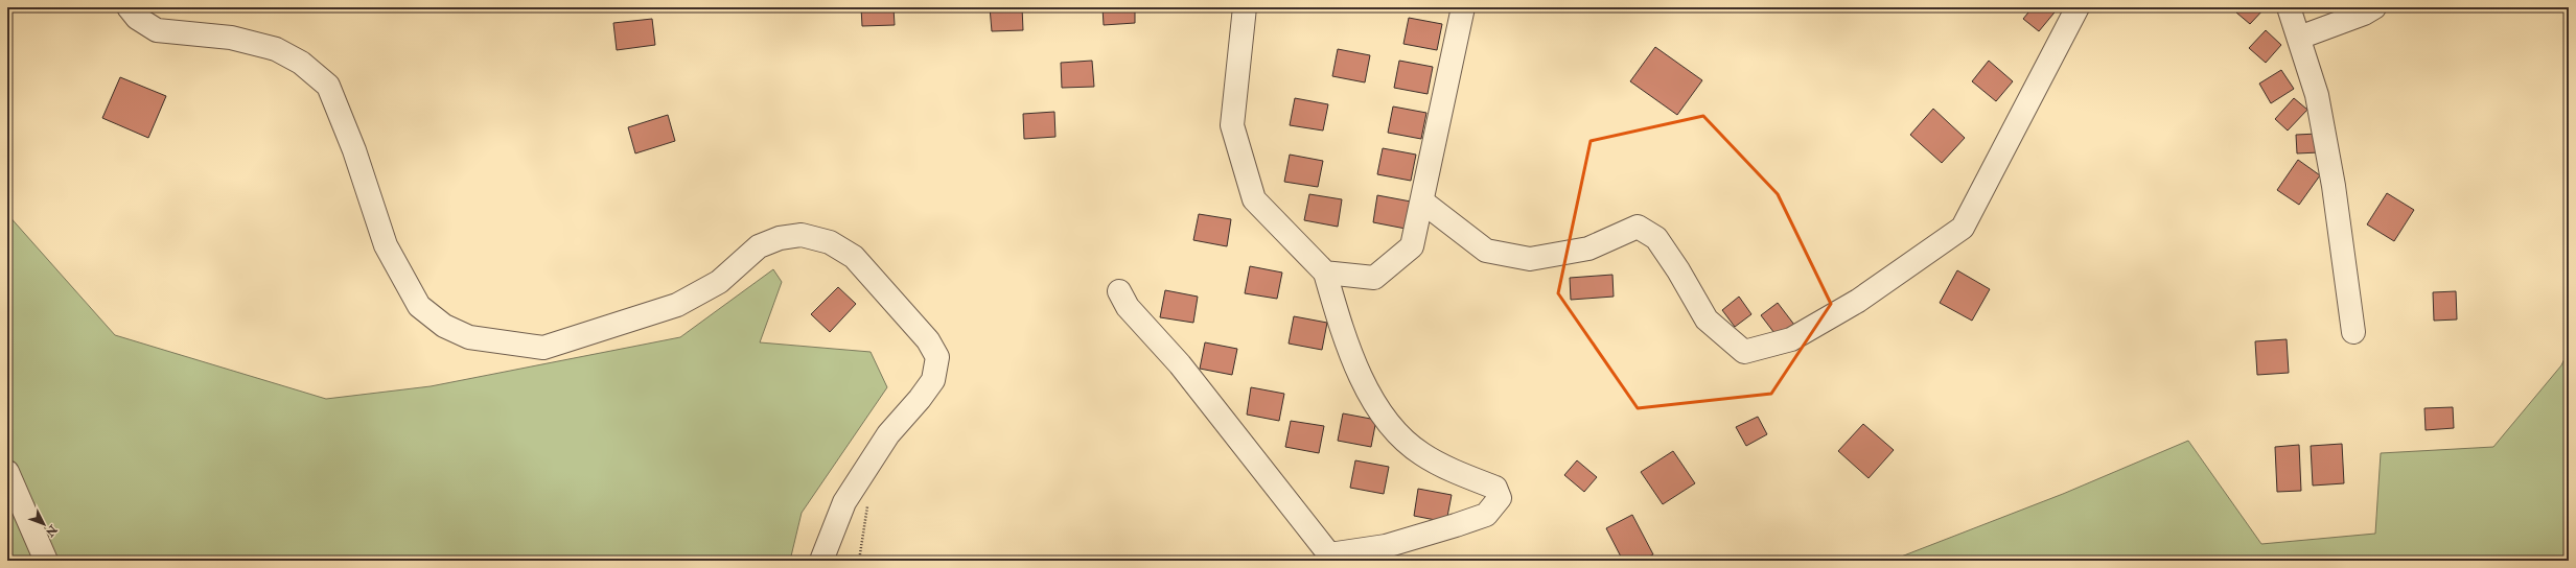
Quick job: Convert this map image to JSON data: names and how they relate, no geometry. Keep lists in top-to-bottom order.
{
  "north": "bottom right"
}
